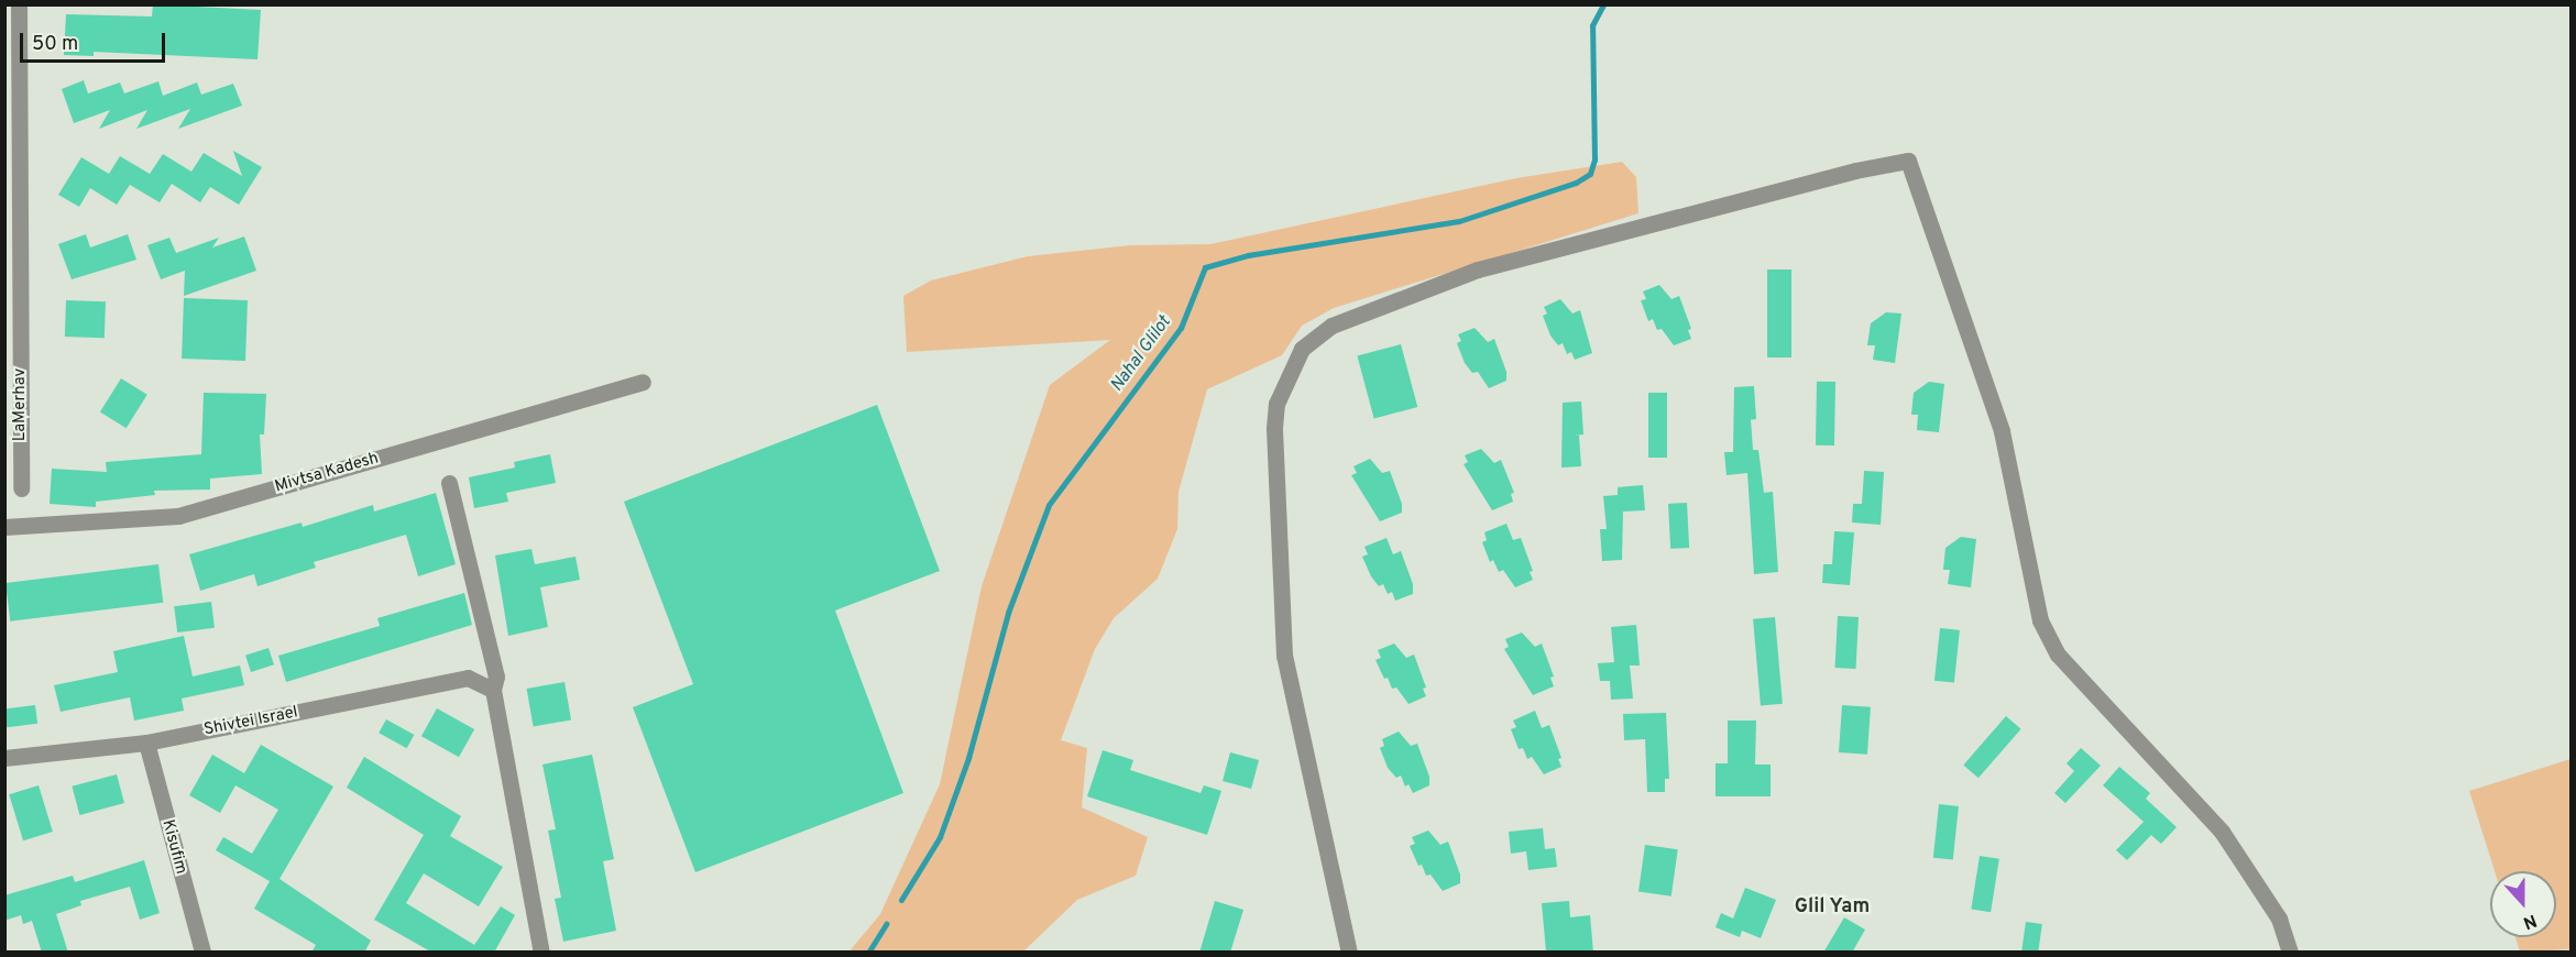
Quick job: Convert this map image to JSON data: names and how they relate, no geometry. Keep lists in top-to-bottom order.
{
  "streets": {
    "street": [
      "LaMerhav",
      "Mivtsa Kadesh",
      "Shivtei Israel",
      "Kisufim"
    ]
  },
  "crossings": [
    ["Shivtei Israel", "Kisufim"]
  ],
  "districts": ["Glil Yam"],
  "water": ["Nahal Glilot"],
  "scale_bar": "50 m",
  "north": "bottom"
}
